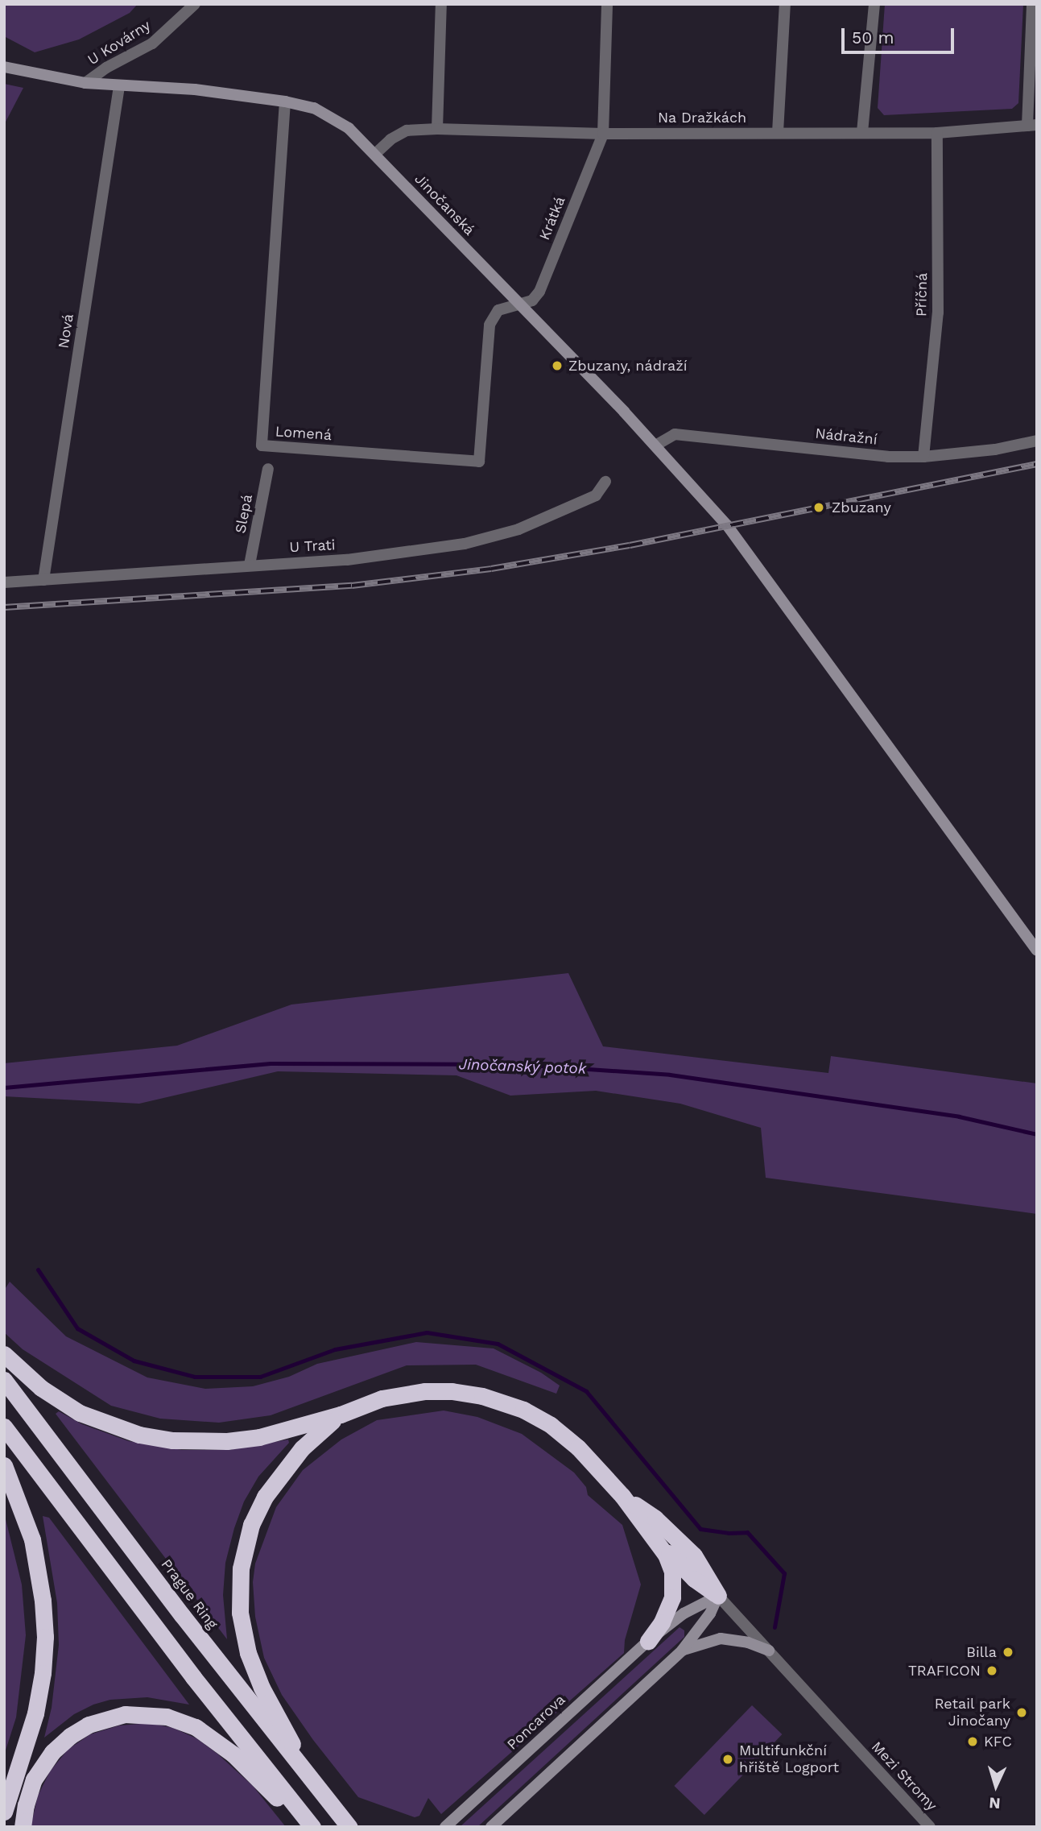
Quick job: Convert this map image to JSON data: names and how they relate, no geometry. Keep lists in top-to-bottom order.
{
  "streets": {
    "highway": ["Prague Ring"],
    "street": [
      "U Kovárny",
      "Na Dražkách",
      "Jinočanská",
      "Krátká",
      "Příčná",
      "Nová",
      "Lomená",
      "Nádražní",
      "Slepá",
      "U Trati",
      "Poncarova",
      "Mezi Stromy"
    ]
  },
  "crossings": [
    ["U Kovárny", "Jinočanská"],
    ["Na Dražkách", "Jinočanská"],
    ["Na Dražkách", "Krátká"],
    ["Na Dražkách", "Příčná"],
    ["Jinočanská", "Krátká"],
    ["Jinočanská", "Nová"],
    ["Jinočanská", "Lomená"],
    ["Jinočanská", "Nádražní"],
    ["Krátká", "Lomená"],
    ["Příčná", "Nádražní"],
    ["Nová", "U Trati"],
    ["Slepá", "U Trati"],
    ["Poncarova", "Mezi Stromy"]
  ],
  "water": ["Jinočanský potok"],
  "places": [
    "Zbuzany, nádraží",
    "Zbuzany",
    "Billa",
    "TRAFICON",
    "Retail park Jinočany",
    "KFC",
    "Multifunkční hřiště Logport"
  ],
  "scale_bar": "50 m",
  "north": "bottom"
}
